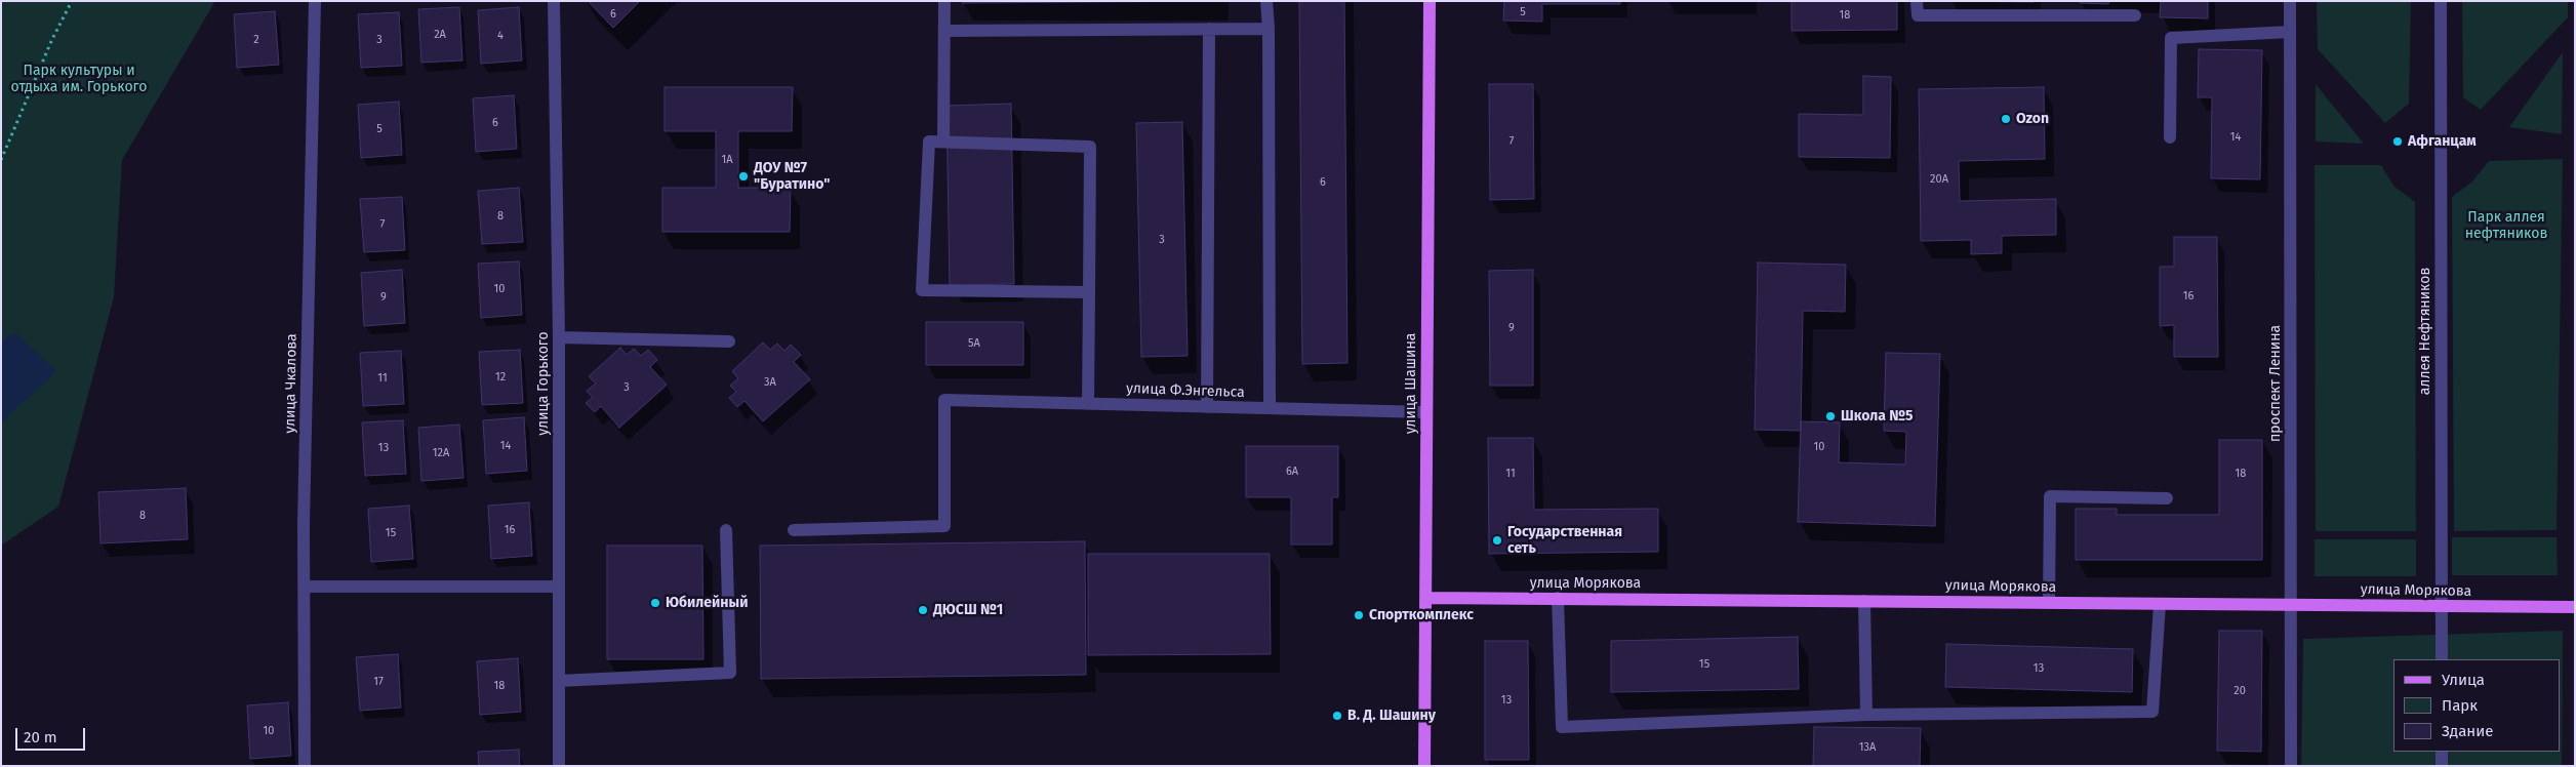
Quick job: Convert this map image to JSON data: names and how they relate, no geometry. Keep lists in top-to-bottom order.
{
  "streets": {
    "main road": ["улица Шашина", "улица Морякова"],
    "street": [
      "аллея Нефтяников",
      "улица Чкалова",
      "улица Горького",
      "проспект Ленина",
      "улица Ф.Энгельса"
    ]
  },
  "crossings": [
    ["аллея Нефтяников", "улица Морякова"],
    ["улица Шашина", "улица Ф.Энгельса"],
    ["улица Шашина", "улица Морякова"],
    ["проспект Ленина", "улица Морякова"]
  ],
  "parks": ["Парк культуры и отдыха им. Горького", "Парк аллея нефтяников"],
  "places": [
    "Ozon",
    "Афганцам",
    "ДОУ №7 \"Буратино\"",
    "Школа №5",
    "Государственная сеть",
    "Юбилейный",
    "ДЮСШ №1",
    "Спорткомплекс",
    "В. Д. Шашину"
  ],
  "house_numbers": [
    "5",
    "6",
    "18",
    "2А",
    "4",
    "2",
    "3",
    "6",
    "5",
    "14",
    "7",
    "1А",
    "20А",
    "6",
    "8",
    "7",
    "3",
    "10",
    "16",
    "9",
    "9",
    "5А",
    "12",
    "11",
    "3А",
    "3",
    "14",
    "10",
    "13",
    "12А",
    "6А",
    "11",
    "18",
    "8",
    "16",
    "15",
    "15",
    "13",
    "17",
    "18",
    "20",
    "13",
    "10",
    "13А"
  ],
  "legend": ["Улица", "Парк", "Здание"],
  "scale_bar": "20 m"
}
